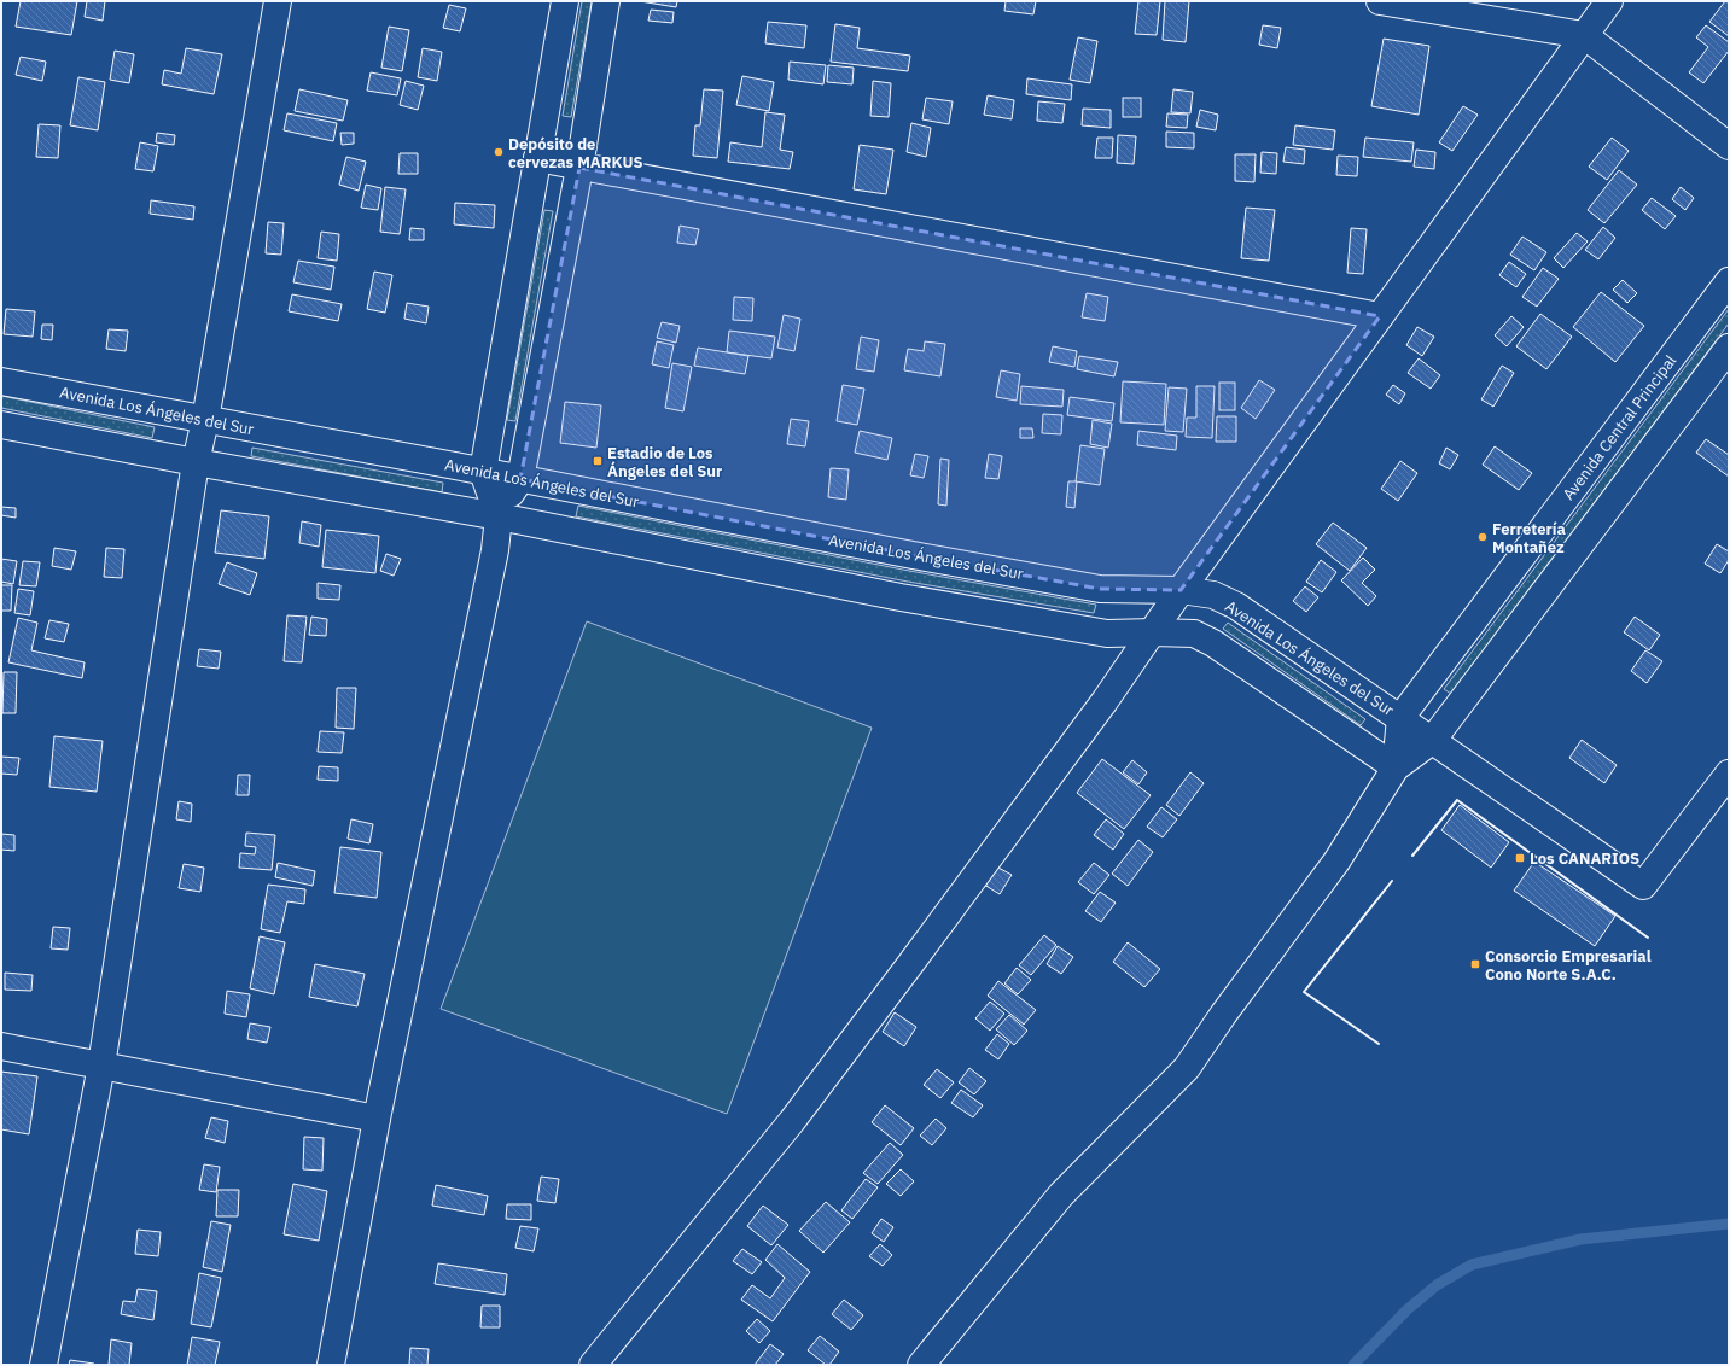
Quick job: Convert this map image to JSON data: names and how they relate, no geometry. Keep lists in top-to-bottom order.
{
  "streets": {
    "street": ["Avenida Los Ángeles del Sur", "Avenida Central Principal"]
  },
  "crossings": [
    ["Avenida Los Ángeles del Sur", "Avenida Central Principal"]
  ],
  "places": {
    "other": ["Depósito de cervezas MARKUS", "Ferretería Montañez"],
    "transit": ["Estadio de Los Ángeles del Sur", "Los CANARIOS", "Consorcio Empresarial Cono Norte S.A.C."]
  }
}
